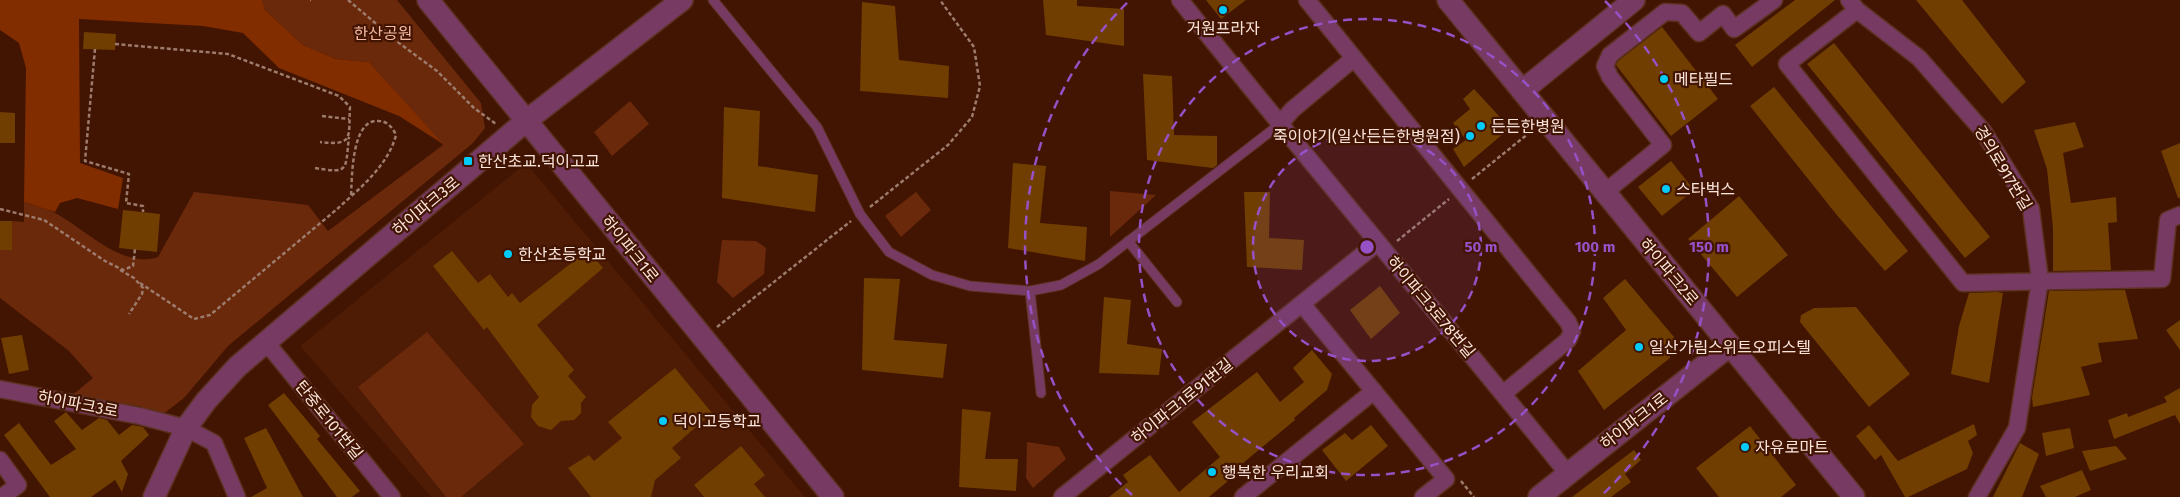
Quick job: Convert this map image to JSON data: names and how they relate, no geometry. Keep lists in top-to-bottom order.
{
  "streets": {
    "street": [
      "경의로917번길",
      "하이파크3로",
      "하이파크1로",
      "하이파크2로",
      "하이파크3로78번길",
      "하이파크1로91번길",
      "탄중로101번길"
    ]
  },
  "crossings": [
    ["하이파크3로", "하이파크1로"],
    ["하이파크3로", "탄중로101번길"],
    ["하이파크1로", "하이파크2로"],
    ["하이파크1로", "하이파크3로78번길"],
    ["하이파크3로78번길", "하이파크1로91번길"]
  ],
  "parks": ["한산공원"],
  "places": {
    "other": [
      "거원프라자",
      "메타필드",
      "든든한병원",
      "죽이야기(일산든든한병원점)",
      "스타벅스",
      "한산초등학교",
      "일산가림스위트오피스텔",
      "덕이고등학교",
      "자유로마트",
      "행복한 우리교회"
    ],
    "transit": ["한산초교.덕이고교"]
  },
  "rings": ["50 m", "100 m", "150 m"]
}
